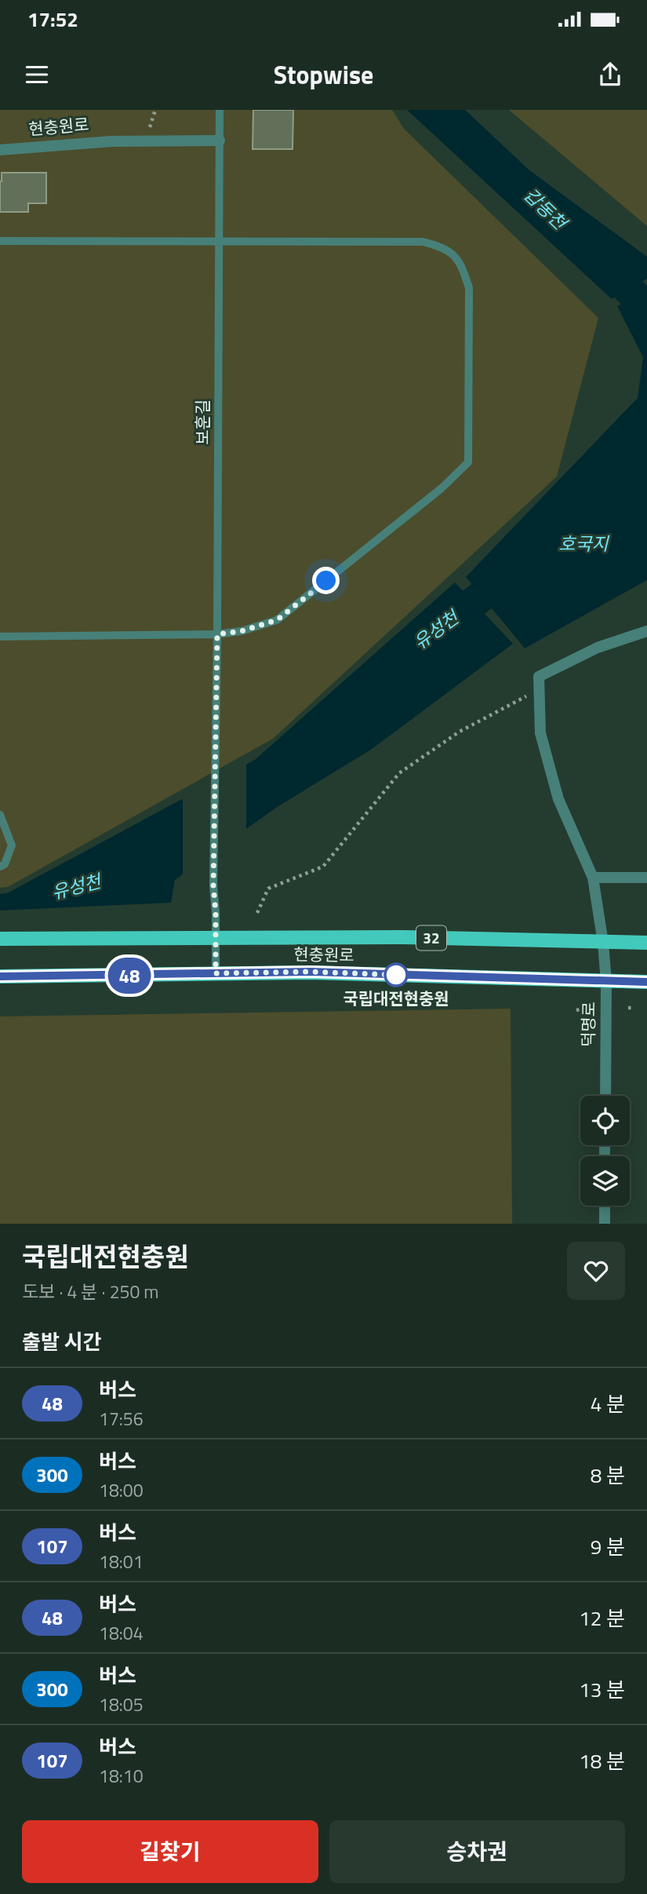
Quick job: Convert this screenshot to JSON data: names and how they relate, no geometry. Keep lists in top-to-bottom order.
{
  "streets": {
    "main road": ["현충원로", "32"],
    "street": ["덕명로"],
    "lane": ["보훈길"]
  },
  "crossings": [
    ["현충원로", "보훈길"],
    ["현충원로", "덕명로"]
  ],
  "water": ["갑동천", "호국지", "유성천"],
  "places": ["국립대전현충원"],
  "lines": ["bus line 48"],
  "page": {
    "status": "17:52",
    "header": "Stopwise",
    "on_map": "48",
    "heading": [
      ["국립대전현충원", "도보 · 4 분 · 250 m"],
      "출발 시간"
    ],
    "list": [
      {
        "mark": "48",
        "name": "버스",
        "note": "17:56",
        "value": "4 분"
      },
      {
        "mark": "300",
        "name": "버스",
        "note": "18:00",
        "value": "8 분"
      },
      {
        "mark": "107",
        "name": "버스",
        "note": "18:01",
        "value": "9 분"
      },
      {
        "mark": "48",
        "name": "버스",
        "note": "18:04",
        "value": "12 분"
      },
      {
        "mark": "300",
        "name": "버스",
        "note": "18:05",
        "value": "13 분"
      },
      {
        "mark": "107",
        "name": "버스",
        "note": "18:10",
        "value": "18 분"
      }
    ],
    "buttons": ["길찾기", "승차권"]
  }
}
